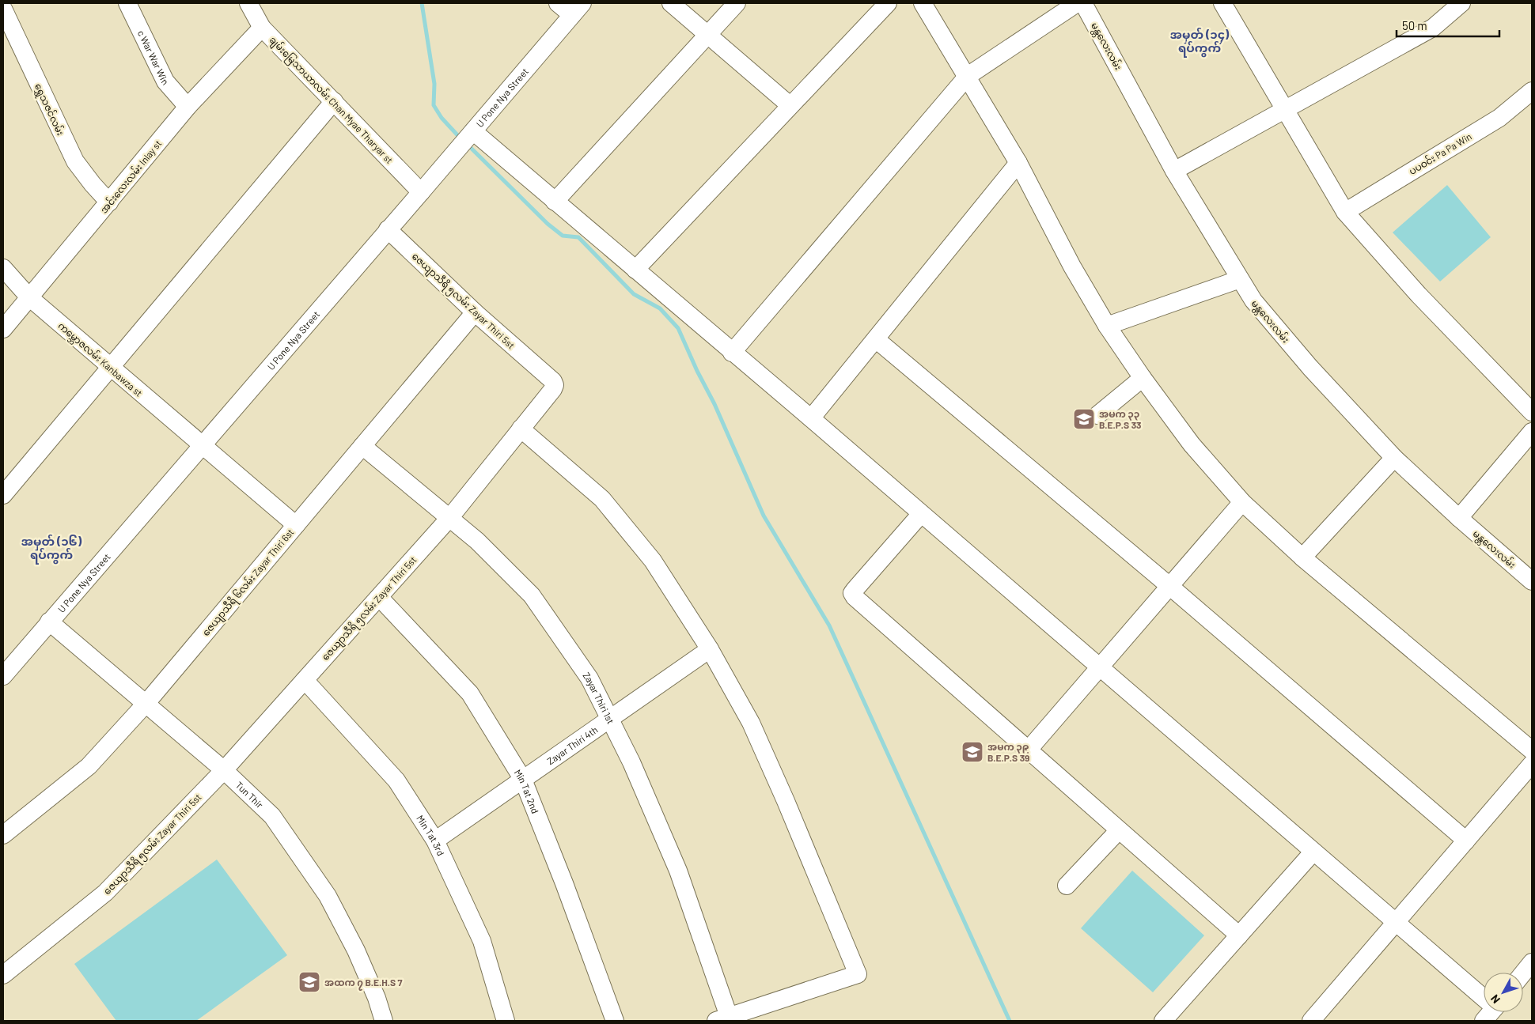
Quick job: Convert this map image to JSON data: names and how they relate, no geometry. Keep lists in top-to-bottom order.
{
  "streets": {
    "street": [
      "မန္တလေးလမ်း",
      "c War War Win",
      "U Pone Nya Street",
      "ချမ်းမြေသာယာလမ်း Chan Myae Tharyar st",
      "ရွှေသဇင်လမ်း",
      "ပပဝင်း Pa Pa Win",
      "အင်းလေးလမ်း Inlay st",
      "ဇေယျာသီရိ ၅လမ်း Zayar Thiri 5st",
      "ကမ္ဘောဇလမ်း Kanbawza st",
      "ဇေယျာသီရိ ၆လမ်း Zayar Thiri 6st",
      "Zayar Thiri 1st",
      "Zayar Thiri 4th",
      "Min Tat 2nd",
      "Tun Thir",
      "Min Tat 3rd"
    ]
  },
  "crossings": [
    ["c War War Win", "အင်းလေးလမ်း Inlay st"],
    ["U Pone Nya Street", "ချမ်းမြေသာယာလမ်း Chan Myae Tharyar st"],
    ["U Pone Nya Street", "ဇေယျာသီရိ ၅လမ်း Zayar Thiri 5st"],
    ["U Pone Nya Street", "ကမ္ဘောဇလမ်း Kanbawza st"],
    ["U Pone Nya Street", "Tun Thir"],
    ["ချမ်းမြေသာယာလမ်း Chan Myae Tharyar st", "အင်းလေးလမ်း Inlay st"],
    ["ရွှေသဇင်လမ်း", "အင်းလေးလမ်း Inlay st"],
    ["အင်းလေးလမ်း Inlay st", "ကမ္ဘောဇလမ်း Kanbawza st"],
    ["ဇေယျာသီရိ ၅လမ်း Zayar Thiri 5st", "ဇေယျာသီရိ ၆လမ်း Zayar Thiri 6st"],
    ["ဇေယျာသီရိ ၅လမ်း Zayar Thiri 5st", "Zayar Thiri 1st"],
    ["ဇေယျာသီရိ ၅လမ်း Zayar Thiri 5st", "Min Tat 2nd"],
    ["ဇေယျာသီရိ ၅လမ်း Zayar Thiri 5st", "Tun Thir"],
    ["ဇေယျာသီရိ ၅လမ်း Zayar Thiri 5st", "Min Tat 3rd"],
    ["ကမ္ဘောဇလမ်း Kanbawza st", "ဇေယျာသီရိ ၆လမ်း Zayar Thiri 6st"],
    ["ဇေယျာသီရိ ၆လမ်း Zayar Thiri 6st", "Zayar Thiri 1st"],
    ["ဇေယျာသီရိ ၆လမ်း Zayar Thiri 6st", "Tun Thir"],
    ["Zayar Thiri 1st", "Zayar Thiri 4th"],
    ["Zayar Thiri 4th", "Min Tat 2nd"],
    ["Zayar Thiri 4th", "Min Tat 3rd"]
  ],
  "districts": ["အမှတ် (၁၄) ရပ်ကွက်", "အမှတ် (၁၆) ရပ်ကွက်"],
  "places": {
    "school or university": ["အမက ၃၃ B.E.P.S 33", "အမက ၃၉ B.E.P.S 39", "အထက ၇ B.E.H.S 7"]
  },
  "scale_bar": "50 m",
  "north": "bottom left"
}
